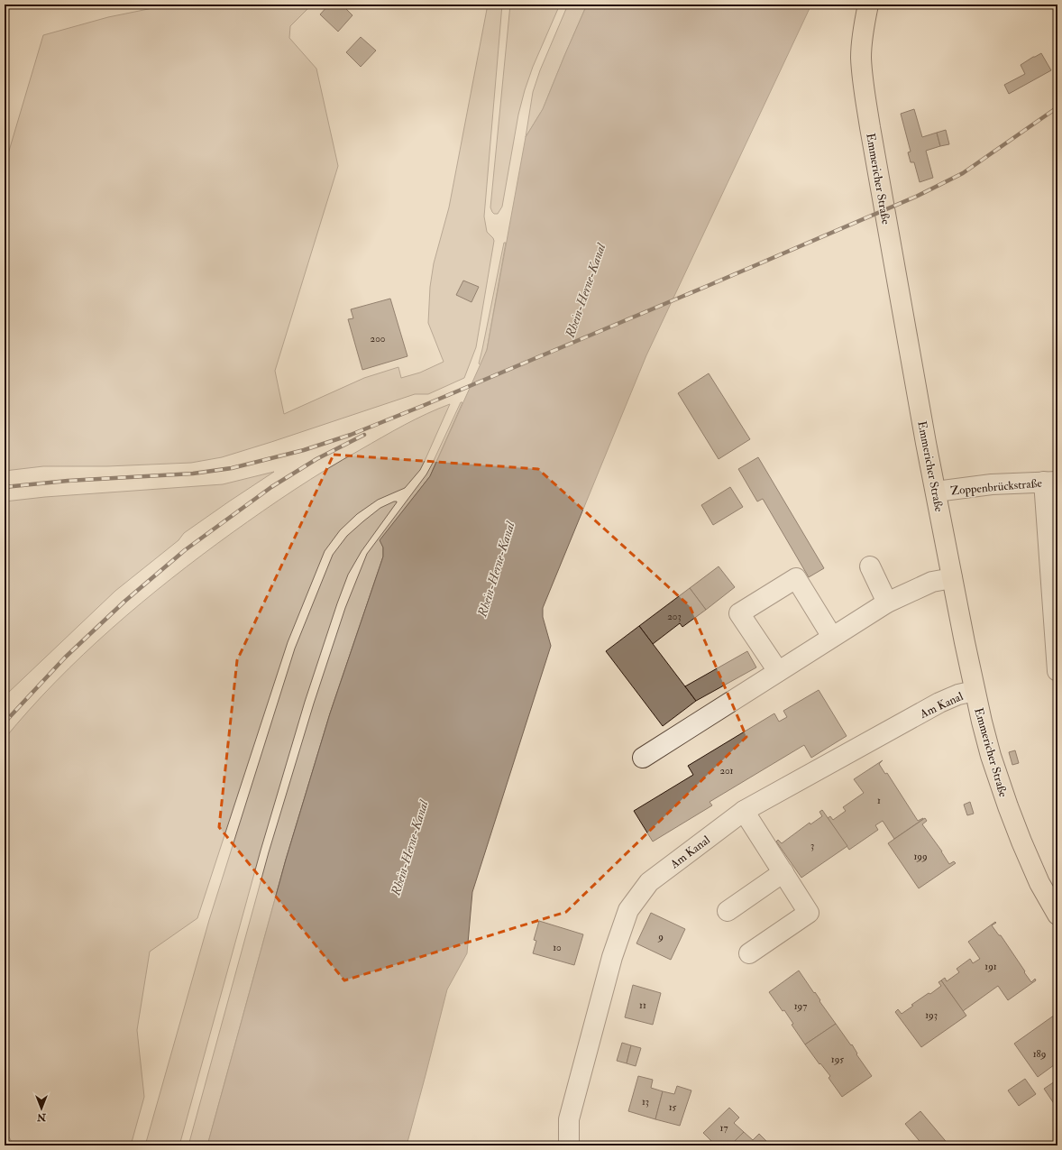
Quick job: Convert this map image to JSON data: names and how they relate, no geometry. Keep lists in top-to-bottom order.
{
  "streets": {
    "main road": ["Emmericher Straße"],
    "street": ["Zoppenbrückstraße", "Am Kanal"]
  },
  "crossings": [
    ["Emmericher Straße", "Zoppenbrückstraße"],
    ["Emmericher Straße", "Am Kanal"]
  ],
  "water": ["Rhein-Herne-Kanal"],
  "house_numbers": [
    "200",
    "203",
    "201",
    "1",
    "3",
    "199",
    "9",
    "10",
    "191",
    "11",
    "197",
    "193",
    "189",
    "195",
    "13",
    "15",
    "17"
  ],
  "north": "bottom"
}
